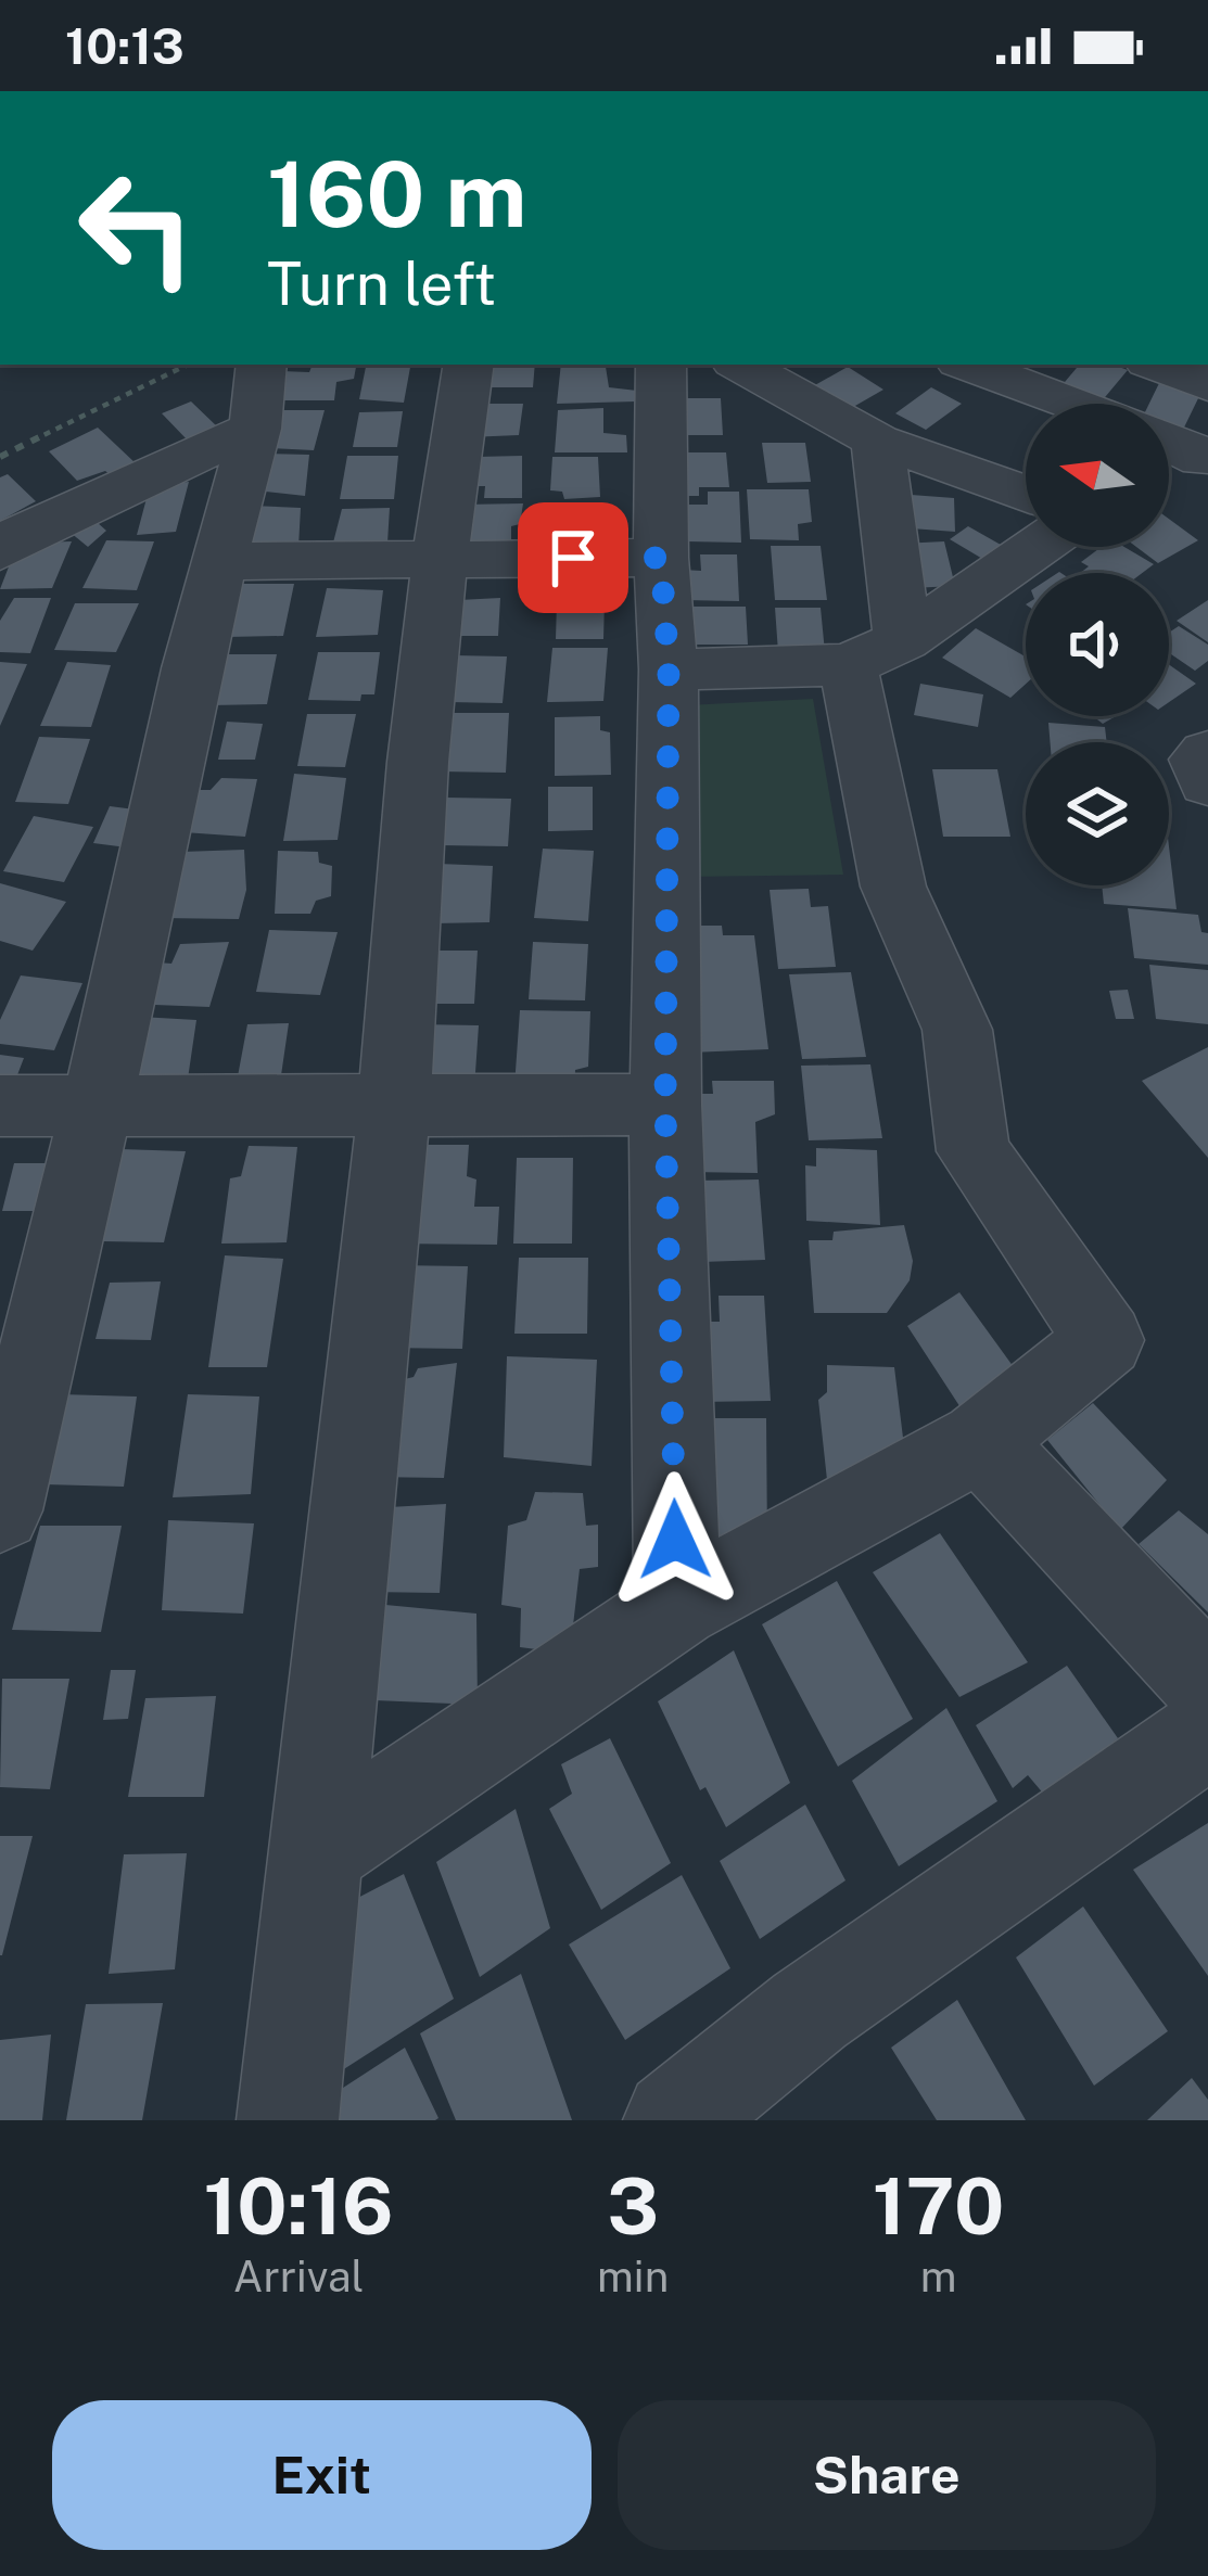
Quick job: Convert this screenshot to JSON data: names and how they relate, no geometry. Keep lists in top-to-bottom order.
{
  "north": "left",
  "page": {
    "status": "10:13",
    "turn": ["160 m", "Turn left"],
    "eta": [
      "10:16",
      "Arrival",
      "3",
      "min",
      "170",
      "m"
    ],
    "buttons": ["Exit", "Share"]
  }
}
